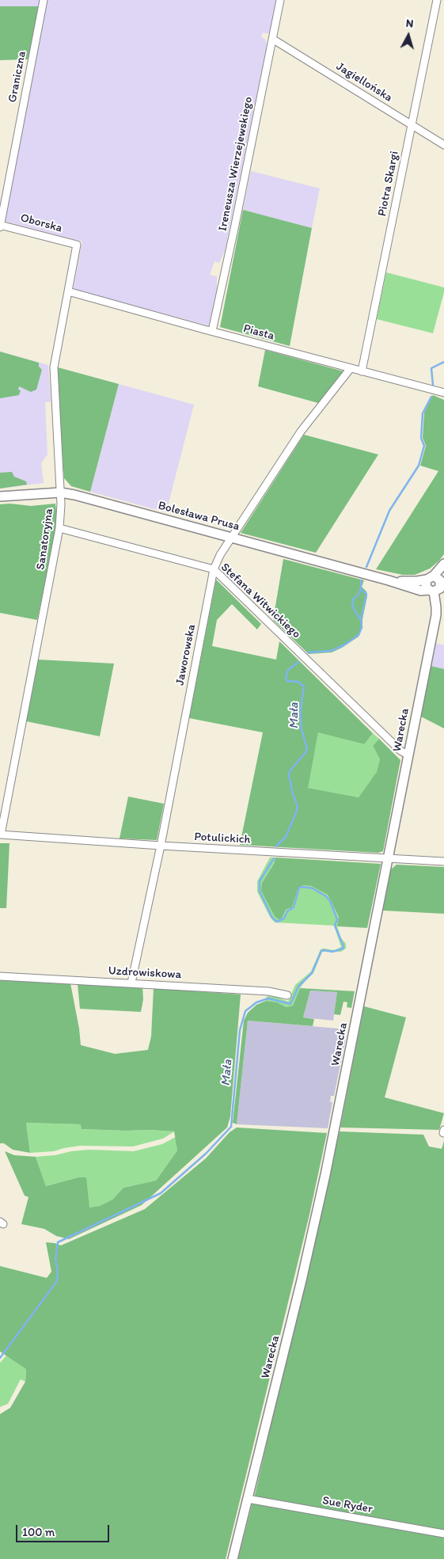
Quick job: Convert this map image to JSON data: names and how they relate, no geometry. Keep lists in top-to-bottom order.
{
  "streets": {
    "street": [
      "Graniczna",
      "Jagiellońska",
      "Ireneusza Wierzejewskiego",
      "Piotra Skargi",
      "Oborska",
      "Piasta",
      "Bolesława Prusa",
      "Sanatoryjna",
      "Stefana Witwickiego",
      "Jaworowska",
      "Warecka",
      "Potulickich",
      "Uzdrowiskowa",
      "Sue Ryder"
    ]
  },
  "crossings": [
    ["Graniczna", "Oborska"],
    ["Jagiellońska", "Ireneusza Wierzejewskiego"],
    ["Jagiellońska", "Piotra Skargi"],
    ["Ireneusza Wierzejewskiego", "Piasta"],
    ["Piotra Skargi", "Piasta"],
    ["Oborska", "Sanatoryjna"],
    ["Piasta", "Sanatoryjna"],
    ["Piasta", "Jaworowska"],
    ["Bolesława Prusa", "Sanatoryjna"],
    ["Bolesława Prusa", "Jaworowska"],
    ["Bolesława Prusa", "Warecka"],
    ["Sanatoryjna", "Stefana Witwickiego"],
    ["Sanatoryjna", "Potulickich"],
    ["Stefana Witwickiego", "Jaworowska"],
    ["Stefana Witwickiego", "Warecka"],
    ["Jaworowska", "Potulickich"],
    ["Jaworowska", "Uzdrowiskowa"],
    ["Warecka", "Potulickich"],
    ["Warecka", "Sue Ryder"]
  ],
  "water": ["Mała"],
  "scale_bar": "100 m",
  "north": "top"
}
